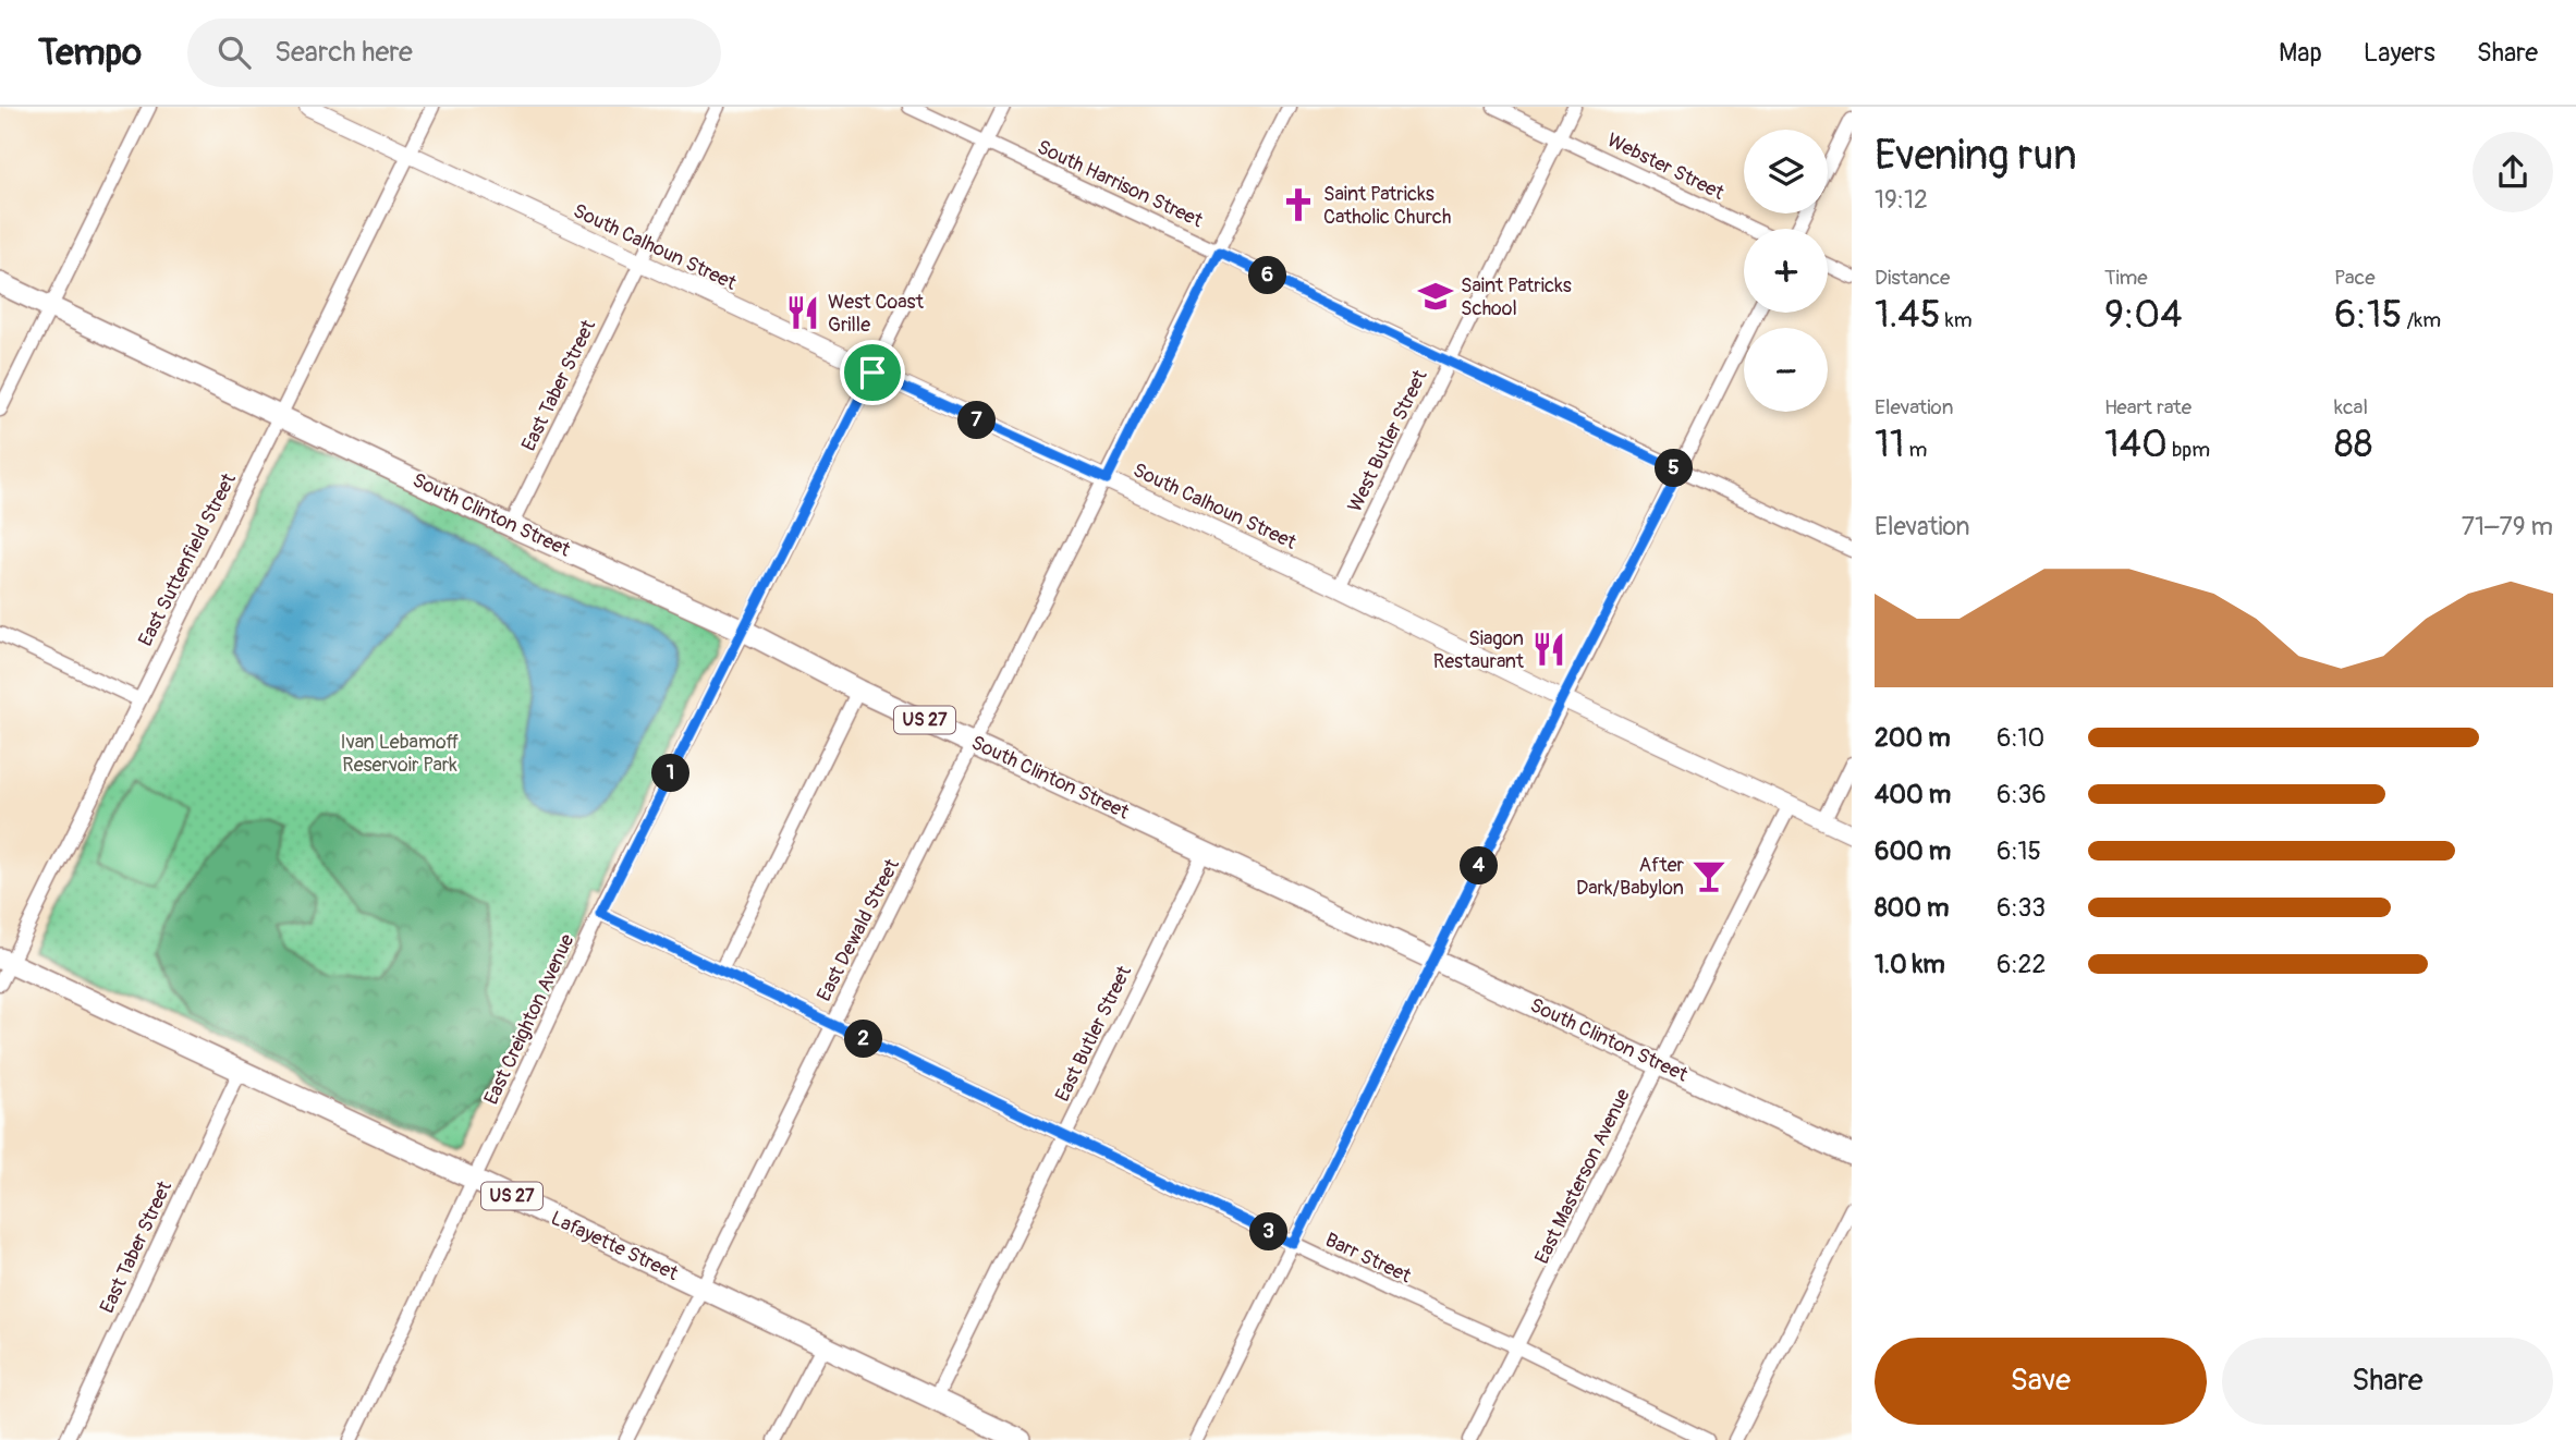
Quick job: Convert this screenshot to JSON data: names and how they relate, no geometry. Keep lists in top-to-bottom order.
{
  "streets": {
    "highway": ["South Clinton Street", "US 27", "Lafayette Street"],
    "street": [
      "Webster Street",
      "South Harrison Street",
      "South Calhoun Street",
      "East Taber Street",
      "West Butler Street",
      "East Suttenfield Street",
      "East Dewald Street",
      "East Creighton Avenue",
      "East Butler Street",
      "East Masterson Avenue",
      "Barr Street"
    ]
  },
  "crossings": [
    ["Webster Street", "West Butler Street"],
    ["South Harrison Street", "West Butler Street"],
    ["South Harrison Street", "East Dewald Street"],
    ["South Harrison Street", "East Creighton Avenue"],
    ["South Calhoun Street", "East Taber Street"],
    ["South Calhoun Street", "West Butler Street"],
    ["South Calhoun Street", "East Suttenfield Street"],
    ["South Calhoun Street", "East Dewald Street"],
    ["South Calhoun Street", "East Creighton Avenue"],
    ["South Calhoun Street", "East Masterson Avenue"],
    ["East Taber Street", "South Clinton Street"],
    ["East Taber Street", "Lafayette Street"],
    ["South Clinton Street", "East Suttenfield Street"],
    ["South Clinton Street", "East Dewald Street"],
    ["South Clinton Street", "East Creighton Avenue"],
    ["South Clinton Street", "East Butler Street"],
    ["South Clinton Street", "East Masterson Avenue"],
    ["East Suttenfield Street", "Lafayette Street"],
    ["East Dewald Street", "Lafayette Street"],
    ["East Dewald Street", "Barr Street"],
    ["East Creighton Avenue", "Lafayette Street"],
    ["East Creighton Avenue", "Barr Street"],
    ["East Butler Street", "Lafayette Street"],
    ["East Butler Street", "Barr Street"],
    ["East Masterson Avenue", "Barr Street"]
  ],
  "parks": ["Ivan Lebamoff Reservoir Park"],
  "places": {
    "church": ["Saint Patricks Catholic Church"],
    "school or university": ["Saint Patricks School"],
    "restaurant": ["West Coast Grille", "Siagon Restaurant"],
    "bar": ["After Dark/Babylon"]
  },
  "page": {
    "header": "Tempo",
    "search": "Search here",
    "nav": ["Map", "Layers", "Share"],
    "heading": ["Evening run", "19:12"],
    "map_buttons": ["+", "−"],
    "stats": [
      ["Distance", "1.45 km"],
      ["Time", "9:04"],
      ["Pace", "6:15 /km"],
      ["Elevation", "11 m"],
      ["Heart rate", "140 bpm"],
      ["kcal", "88"]
    ],
    "pins": [
      "6",
      "7",
      "5",
      "1",
      "4",
      "2",
      "3"
    ],
    "chart": ["Elevation", "71–79 m"],
    "list": [
      {
        "name": "200 m",
        "note": "6:10"
      },
      {
        "name": "400 m",
        "note": "6:36"
      },
      {
        "name": "600 m",
        "note": "6:15"
      },
      {
        "name": "800 m",
        "note": "6:33"
      },
      {
        "name": "1.0 km",
        "note": "6:22"
      }
    ],
    "buttons": ["Save", "Share"]
  }
}
